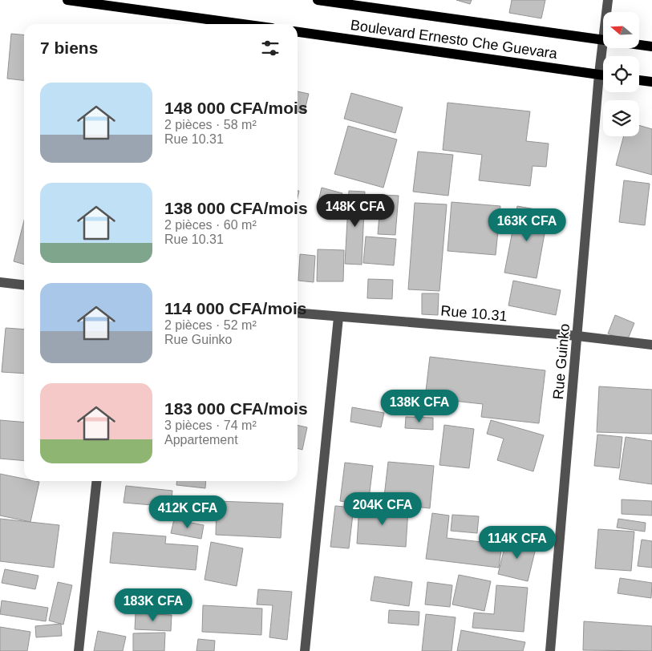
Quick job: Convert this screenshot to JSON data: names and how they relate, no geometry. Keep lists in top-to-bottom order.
{
  "streets": {
    "main road": ["Boulevard Ernesto Che Guevara"],
    "street": ["Rue 10.31", "Rue Guinko"]
  },
  "crossings": [
    ["Boulevard Ernesto Che Guevara", "Rue Guinko"],
    ["Rue 10.31", "Rue Guinko"]
  ],
  "north": "left",
  "page": {
    "heading": "7 biens",
    "list": [
      {
        "name": "148 000 CFA/mois",
        "note": "2 pièces · 58 m² · Rue 10.31"
      },
      {
        "name": "138 000 CFA/mois",
        "note": "2 pièces · 60 m² · Rue 10.31"
      },
      {
        "name": "114 000 CFA/mois",
        "note": "2 pièces · 52 m² · Rue Guinko"
      },
      {
        "name": "183 000 CFA/mois",
        "note": "3 pièces · 74 m² · Appartement"
      }
    ],
    "price": [
      "148K CFA",
      "163K CFA",
      "138K CFA",
      "204K CFA",
      "412K CFA",
      "114K CFA",
      "183K CFA"
    ]
  }
}
